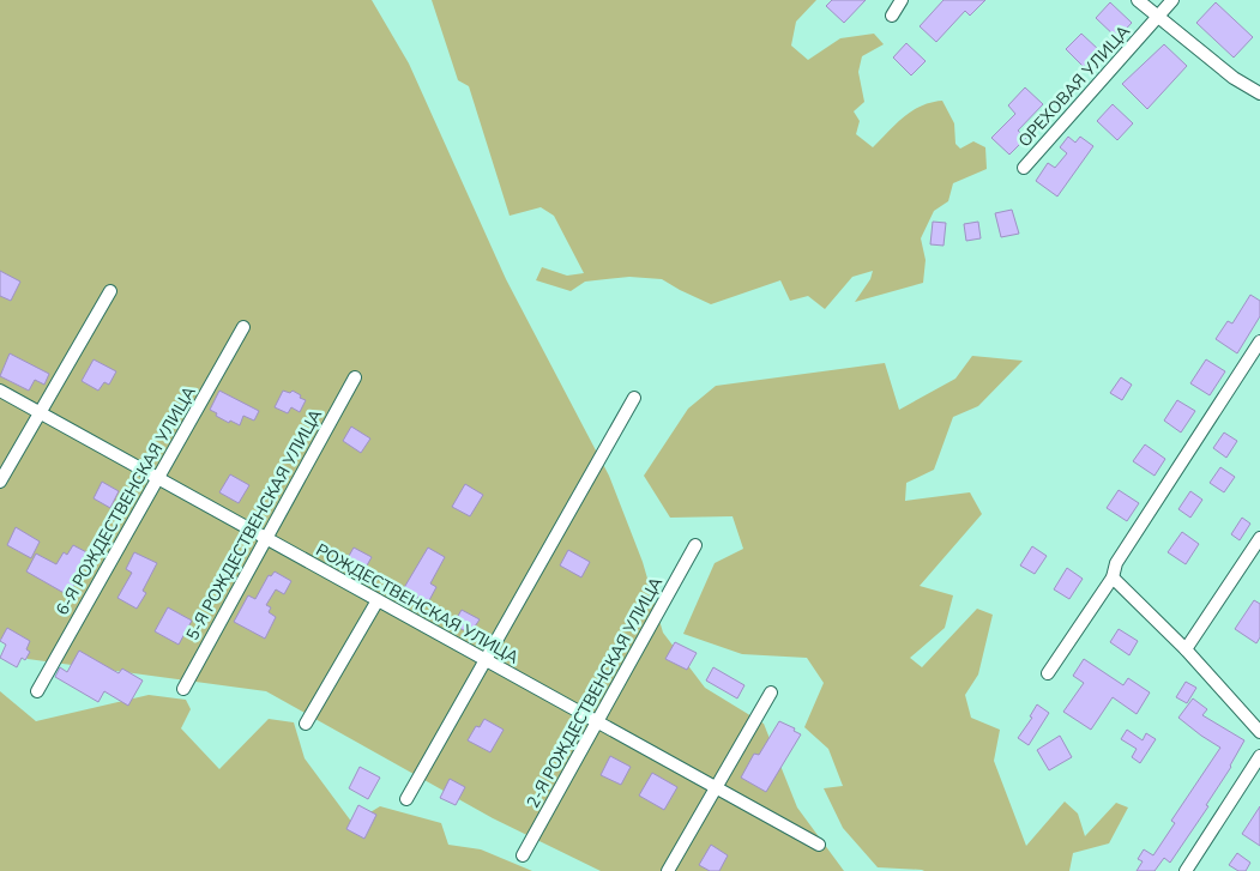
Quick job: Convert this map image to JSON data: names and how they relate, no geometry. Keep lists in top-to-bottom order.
{
  "streets": {
    "street": [
      "ОРЕХОВАЯ УЛИЦА",
      "6-Я РОЖДЕСТВЕНСКАЯ УЛИЦА",
      "5-Я РОЖДЕСТВЕНСКАЯ УЛИЦА",
      "РОЖДЕСТВЕНСКАЯ УЛИЦА",
      "2-Я РОЖДЕСТВЕНСКАЯ УЛИЦА"
    ]
  },
  "crossings": [
    ["6-Я РОЖДЕСТВЕНСКАЯ УЛИЦА", "РОЖДЕСТВЕНСКАЯ УЛИЦА"],
    ["5-Я РОЖДЕСТВЕНСКАЯ УЛИЦА", "РОЖДЕСТВЕНСКАЯ УЛИЦА"],
    ["РОЖДЕСТВЕНСКАЯ УЛИЦА", "2-Я РОЖДЕСТВЕНСКАЯ УЛИЦА"]
  ]
}
